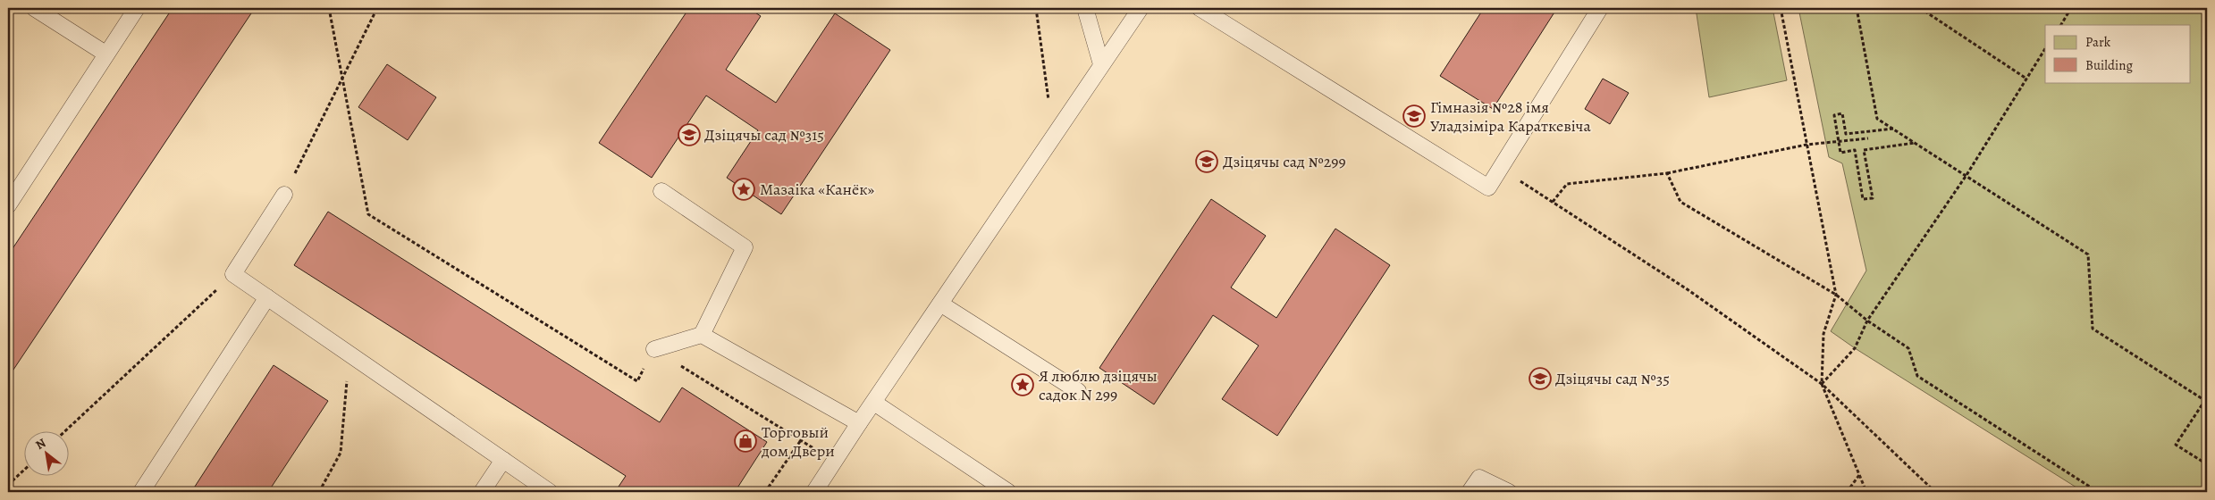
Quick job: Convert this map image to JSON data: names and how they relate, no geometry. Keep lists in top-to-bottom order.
{
  "places": {
    "school or university": [
      "Гімназія №28 імя Уладзіміра Караткевіча",
      "Дзіцячы сад №315",
      "Дзіцячы сад №299",
      "Дзіцячы сад №35"
    ],
    "place": ["Мазаіка «Канёк»", "Я люблю дзіцячы садок N 299"],
    "shop": ["Торговый дом Двери"]
  },
  "legend": ["Park", "Building"],
  "north": "top left"
}
